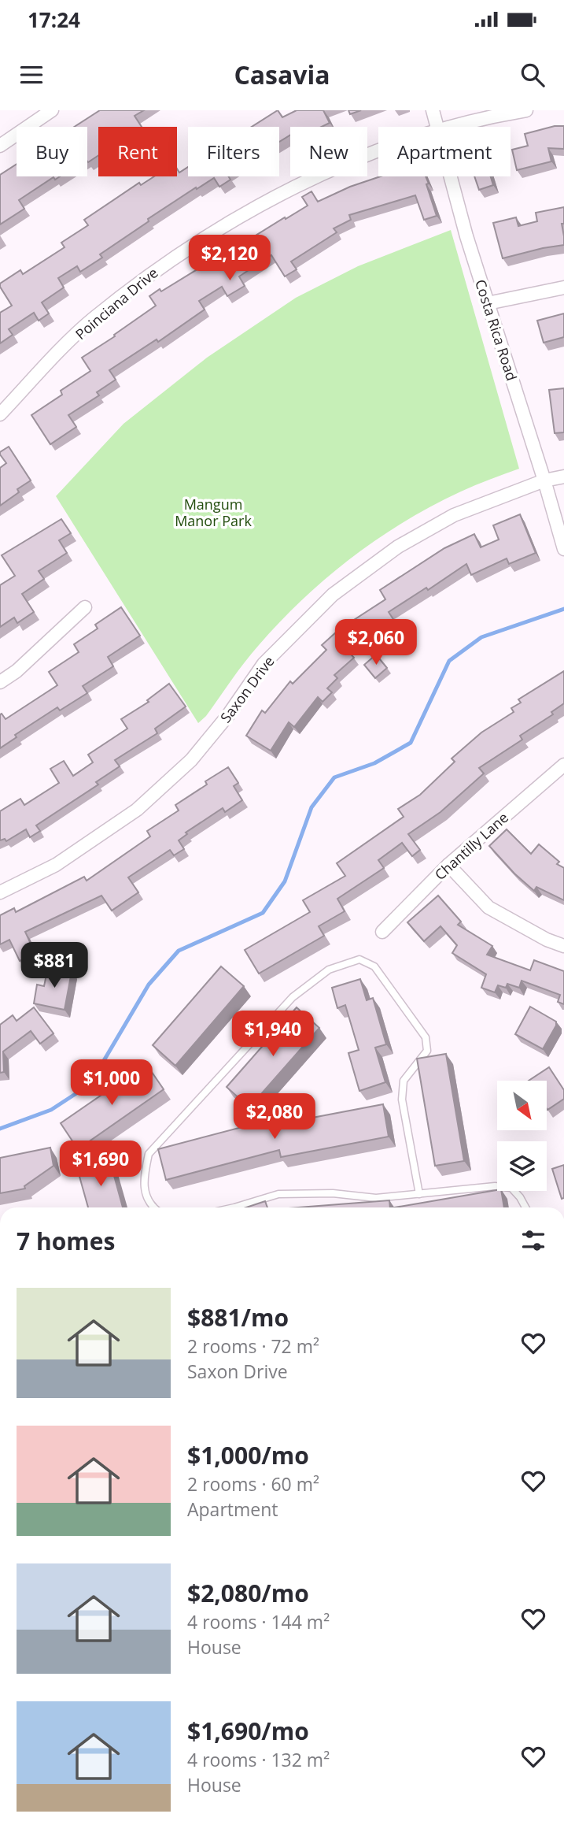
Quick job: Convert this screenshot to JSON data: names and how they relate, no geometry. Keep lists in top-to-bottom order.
{
  "streets": {
    "street": [
      "Poinciana Drive",
      "Costa Rica Road",
      "Saxon Drive",
      "Chantilly Lane"
    ]
  },
  "crossings": [
    ["Costa Rica Road", "Saxon Drive"]
  ],
  "parks": ["Mangum Manor Park"],
  "north": "bottom right",
  "page": {
    "status": "17:24",
    "header": "Casavia",
    "chip": [
      "Buy",
      "Rent",
      "Filters",
      "New",
      "Apartment"
    ],
    "price": [
      "$2,120",
      "$2,060",
      "$881",
      "$1,940",
      "$1,000",
      "$2,080",
      "$1,690"
    ],
    "heading": "7 homes",
    "list": [
      {
        "name": "$881/mo",
        "note": "2 rooms · 72 m² · Saxon Drive"
      },
      {
        "name": "$1,000/mo",
        "note": "2 rooms · 60 m² · Apartment"
      },
      {
        "name": "$2,080/mo",
        "note": "4 rooms · 144 m² · House"
      },
      {
        "name": "$1,690/mo",
        "note": "4 rooms · 132 m² · House"
      }
    ]
  }
}
